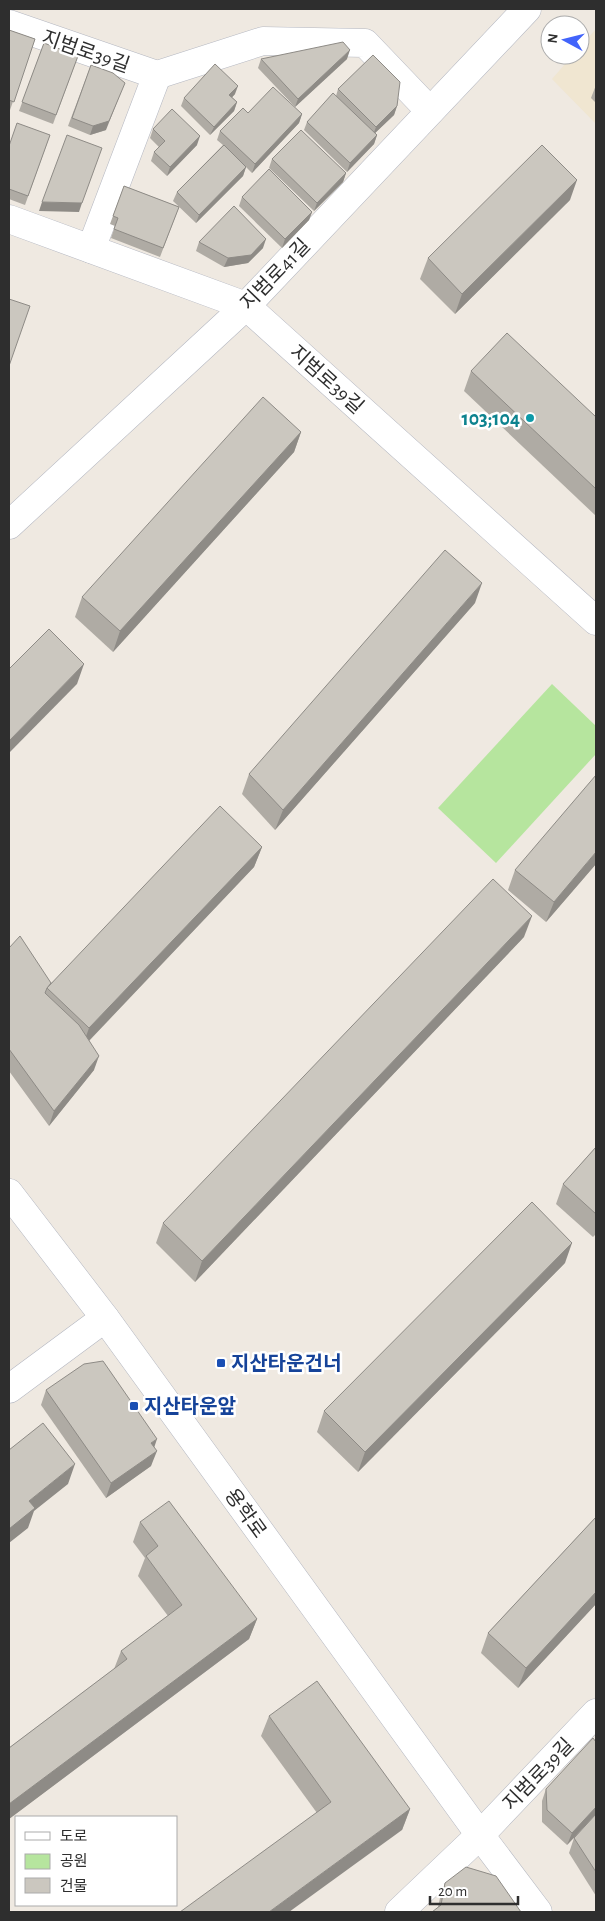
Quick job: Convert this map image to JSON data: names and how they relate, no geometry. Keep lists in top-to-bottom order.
{
  "streets": {
    "street": ["지범로39길", "지범로41길", "용학로"]
  },
  "crossings": [
    ["지범로39길", "지범로41길"],
    ["지범로39길", "용학로"]
  ],
  "places": {
    "other": ["103;104"],
    "transit": ["지산타운건너", "지산타운앞"]
  },
  "legend": ["도로", "공원", "건물"],
  "scale_bar": "20 m",
  "north": "left"
}
